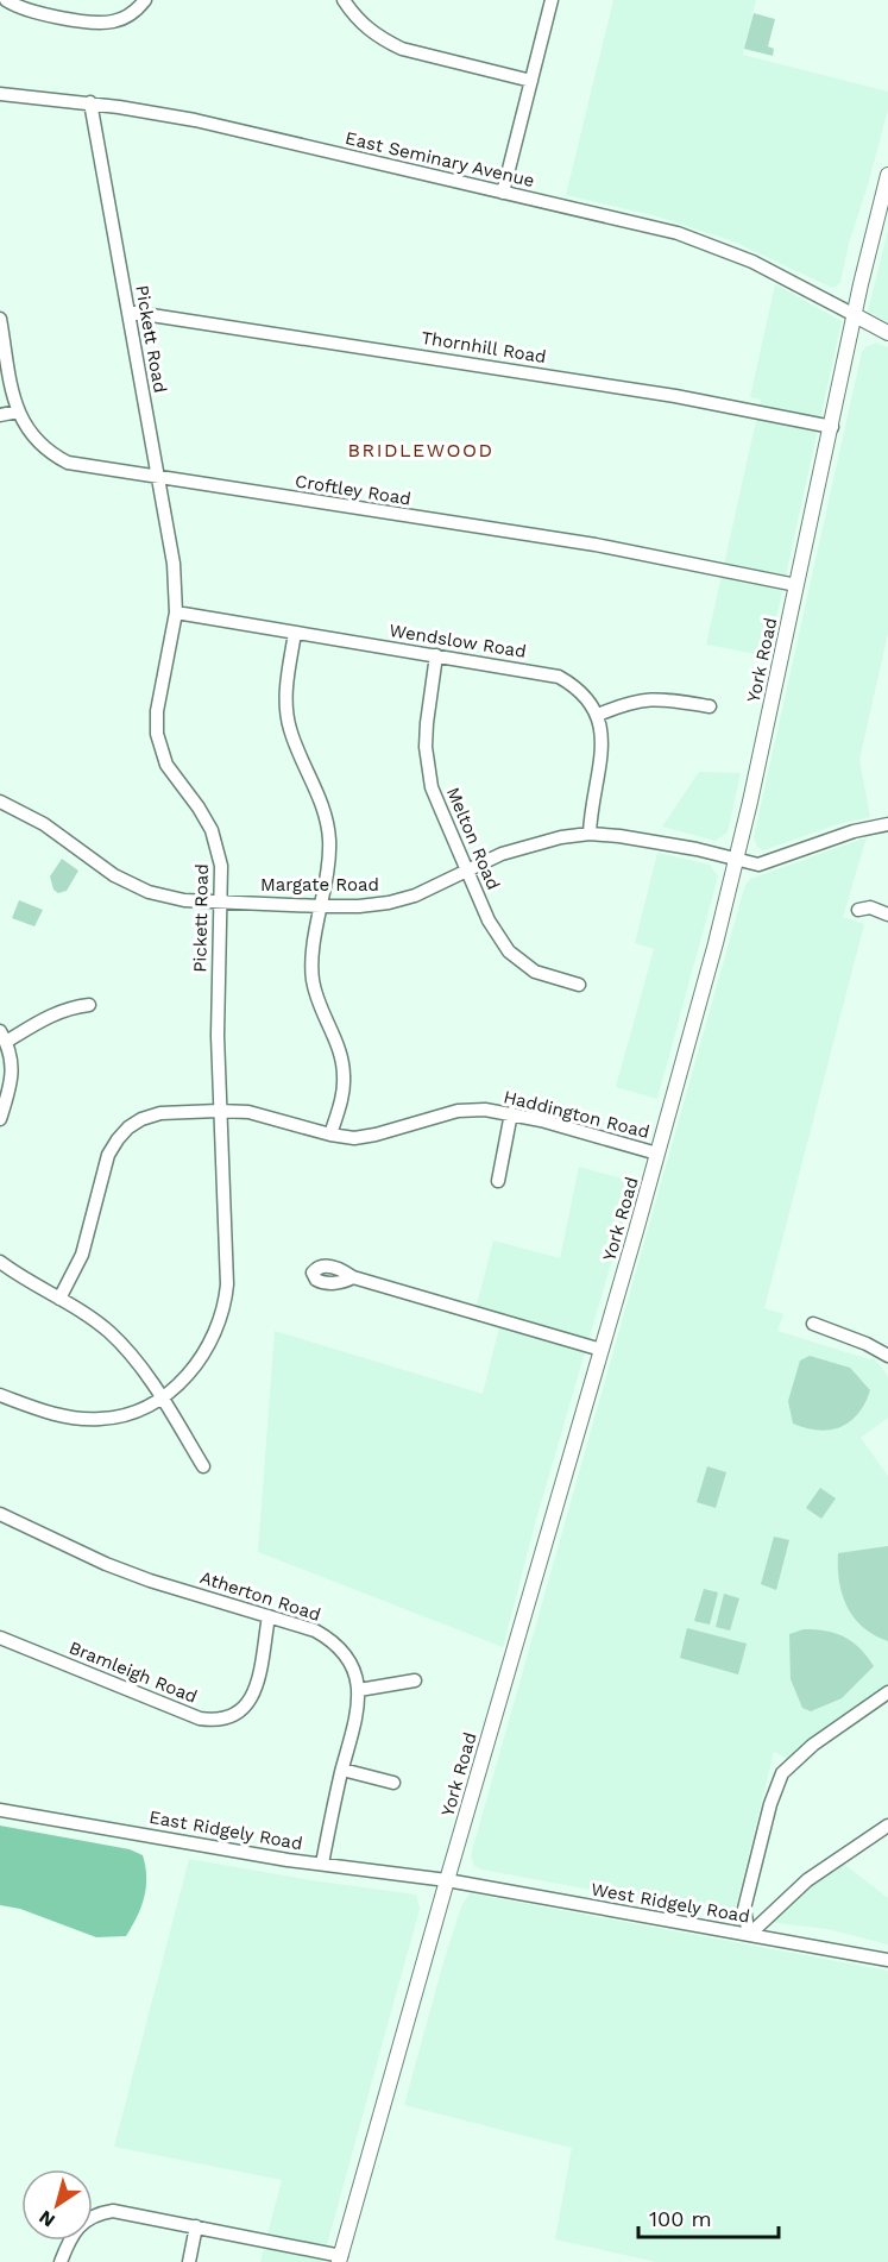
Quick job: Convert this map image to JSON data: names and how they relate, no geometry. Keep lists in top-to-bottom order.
{
  "streets": {
    "main road": ["York Road"],
    "street": [
      "East Seminary Avenue",
      "Pickett Road",
      "Thornhill Road",
      "Croftley Road",
      "Wendslow Road",
      "Melton Road",
      "Margate Road",
      "Haddington Road",
      "Atherton Road",
      "Bramleigh Road",
      "East Ridgely Road",
      "West Ridgely Road"
    ]
  },
  "crossings": [
    ["East Seminary Avenue", "Pickett Road"],
    ["East Seminary Avenue", "York Road"],
    ["Pickett Road", "Thornhill Road"],
    ["Pickett Road", "Croftley Road"],
    ["Pickett Road", "Wendslow Road"],
    ["Pickett Road", "Margate Road"],
    ["Pickett Road", "Haddington Road"],
    ["Thornhill Road", "York Road"],
    ["Croftley Road", "York Road"],
    ["Wendslow Road", "Melton Road"],
    ["York Road", "Margate Road"],
    ["York Road", "Haddington Road"],
    ["York Road", "East Ridgely Road"],
    ["York Road", "West Ridgely Road"],
    ["Melton Road", "Margate Road"],
    ["Atherton Road", "Bramleigh Road"],
    ["Atherton Road", "East Ridgely Road"],
    ["East Ridgely Road", "West Ridgely Road"]
  ],
  "districts": ["BRIDLEWOOD"],
  "scale_bar": "100 m",
  "north": "bottom left"
}
